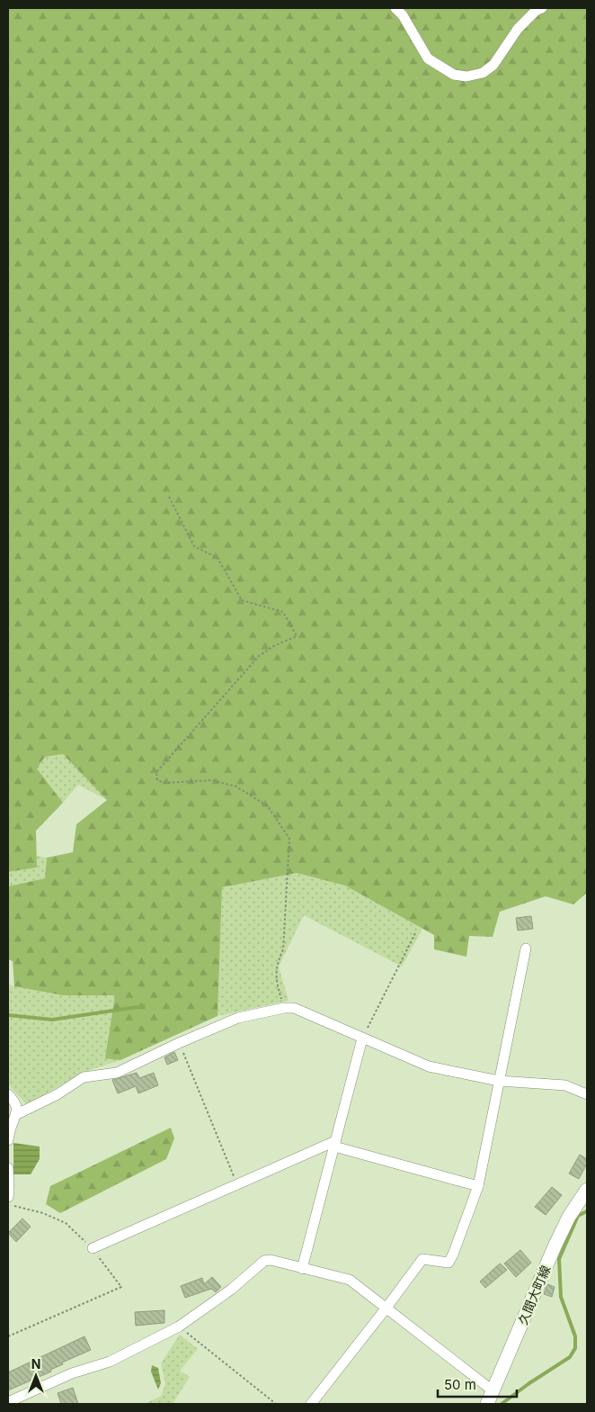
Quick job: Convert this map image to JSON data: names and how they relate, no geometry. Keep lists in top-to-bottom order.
{
  "streets": {
    "main road": ["久間大町線"]
  },
  "scale_bar": "50 m",
  "north": "top"
}
